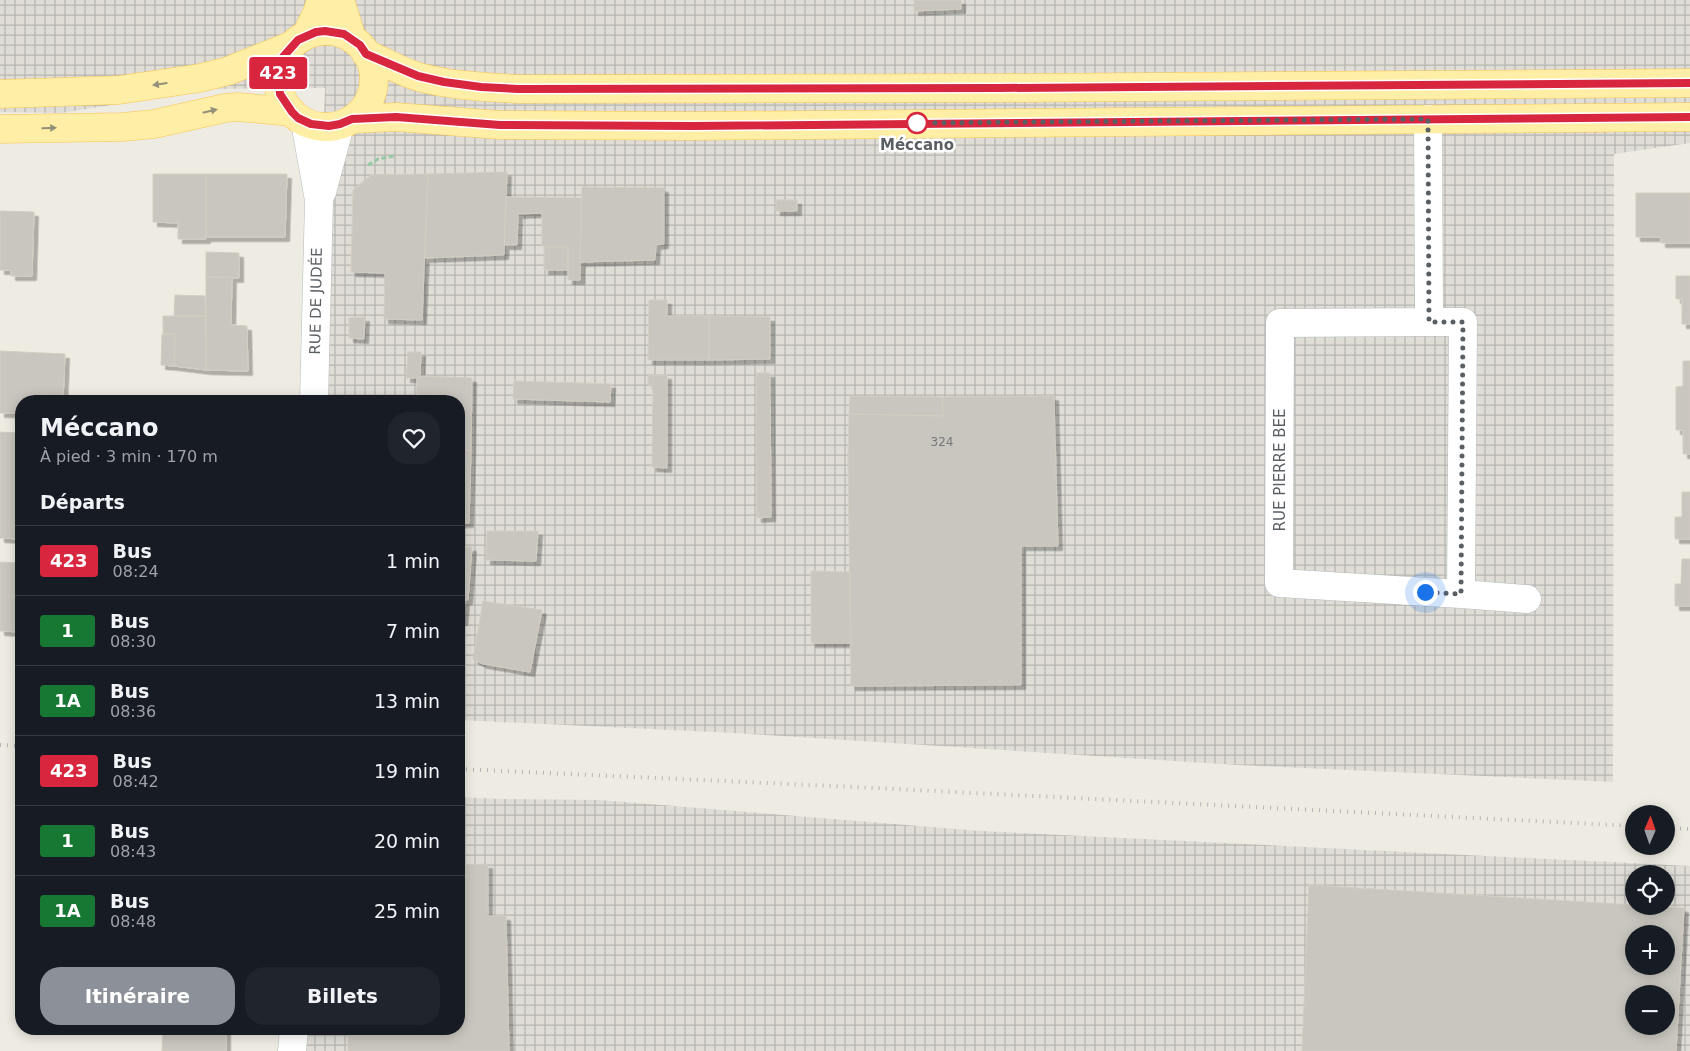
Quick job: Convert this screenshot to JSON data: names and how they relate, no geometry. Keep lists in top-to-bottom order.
{
  "streets": {
    "street": ["RUE DE JUDÉE", "RUE PIERRE BEE"]
  },
  "places": ["Méccano"],
  "lines": ["bus line 423"],
  "house_numbers": ["324"],
  "north": "top",
  "page": {
    "on_map": "423",
    "heading": [
      ["Méccano", "À pied · 3 min · 170 m"],
      "Départs"
    ],
    "list": [
      {
        "mark": "423",
        "name": "Bus",
        "note": "08:24",
        "value": "1 min"
      },
      {
        "mark": "1",
        "name": "Bus",
        "note": "08:30",
        "value": "7 min"
      },
      {
        "mark": "1A",
        "name": "Bus",
        "note": "08:36",
        "value": "13 min"
      },
      {
        "mark": "423",
        "name": "Bus",
        "note": "08:42",
        "value": "19 min"
      },
      {
        "mark": "1",
        "name": "Bus",
        "note": "08:43",
        "value": "20 min"
      },
      {
        "mark": "1A",
        "name": "Bus",
        "note": "08:48",
        "value": "25 min"
      }
    ],
    "map_buttons": ["+", "−"],
    "buttons": ["Itinéraire", "Billets"]
  }
}
